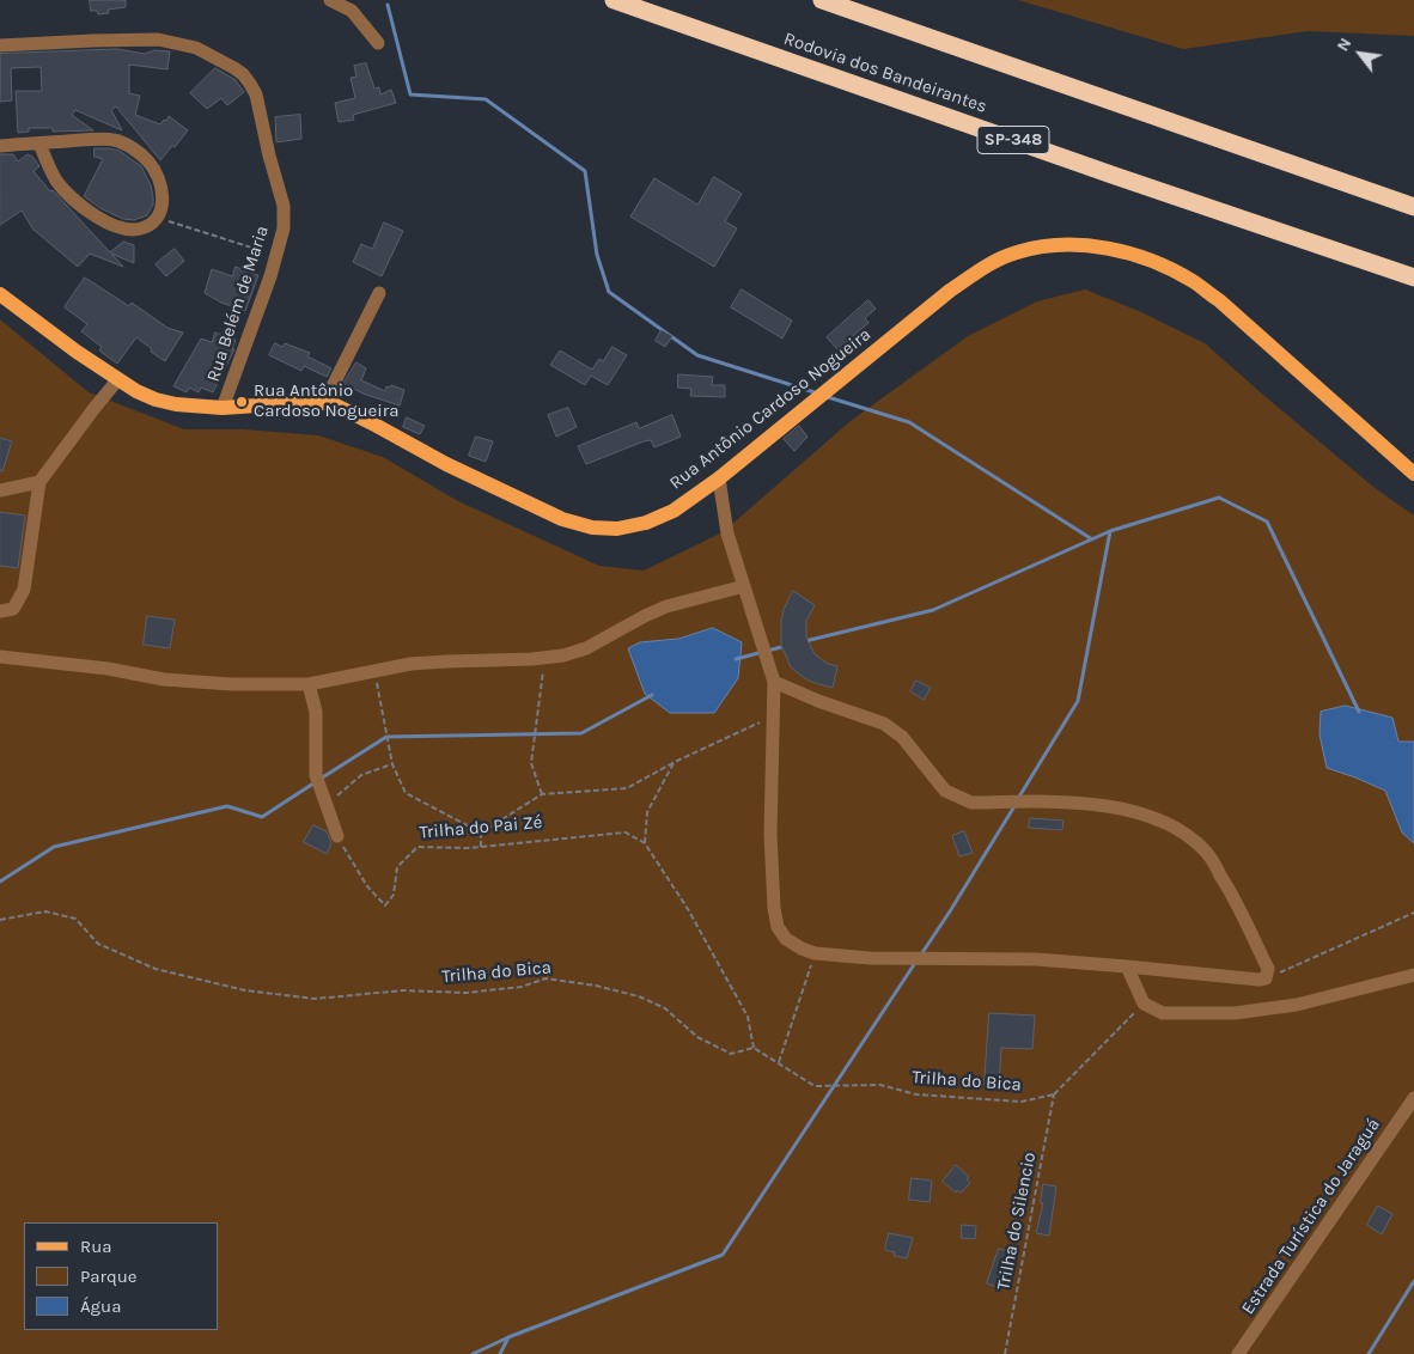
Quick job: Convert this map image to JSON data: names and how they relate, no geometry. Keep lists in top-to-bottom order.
{
  "streets": {
    "highway": ["Rodovia dos Bandeirantes", "SP-348"],
    "main road": ["Rua Antônio Cardoso Nogueira"],
    "street": ["Rua Belém de Maria", "Estrada Turística do Jaraguá"],
    "path": ["Trilha do Pai Zé", "Trilha do Bica", "Trilha do Silencio"]
  },
  "crossings": [
    ["Rua Belém de Maria", "Rua Antônio Cardoso Nogueira"],
    ["Trilha do Bica", "Trilha do Silencio"]
  ],
  "places": ["Rua Antônio Cardoso Nogueira"],
  "legend": ["Rua", "Parque", "Água"],
  "north": "top left"
}
